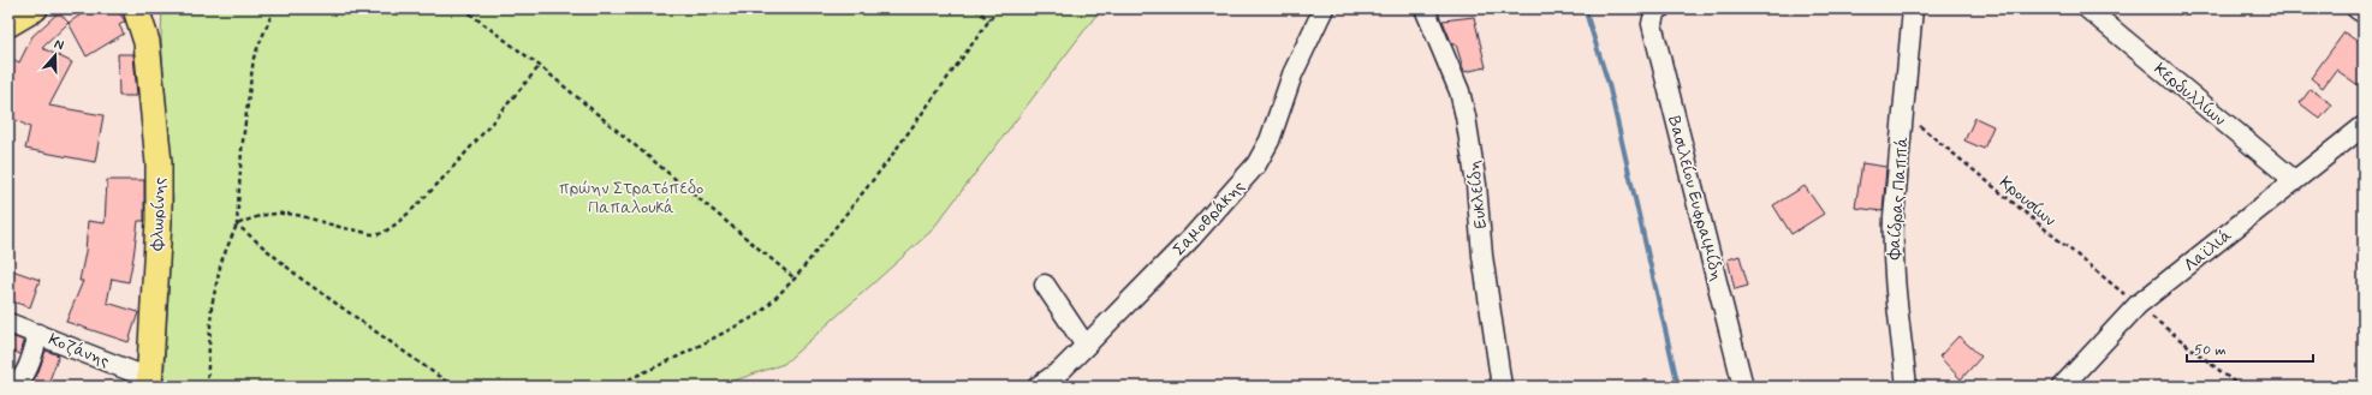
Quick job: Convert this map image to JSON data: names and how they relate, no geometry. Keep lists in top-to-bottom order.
{
  "streets": {
    "main road": ["Φλωρίνης"],
    "street": [
      "Κερδυλλίων",
      "Ευκλείδη",
      "Βασιλείου Ευφραιμίδη",
      "Φαίδρας Παππά",
      "Σαμοθράκης",
      "Λαϊλιά",
      "Κοζάνης"
    ],
    "path": ["Κρουσίων"]
  },
  "crossings": [
    ["Κερδυλλίων", "Λαϊλιά"],
    ["Φαίδρας Παππά", "Κρουσίων"],
    ["Κρουσίων", "Λαϊλιά"],
    ["Φλωρίνης", "Κοζάνης"]
  ],
  "parks": ["πρώην Στρατόπεδο Παπαλουκά"],
  "scale_bar": "50 m",
  "north": "top"
}
